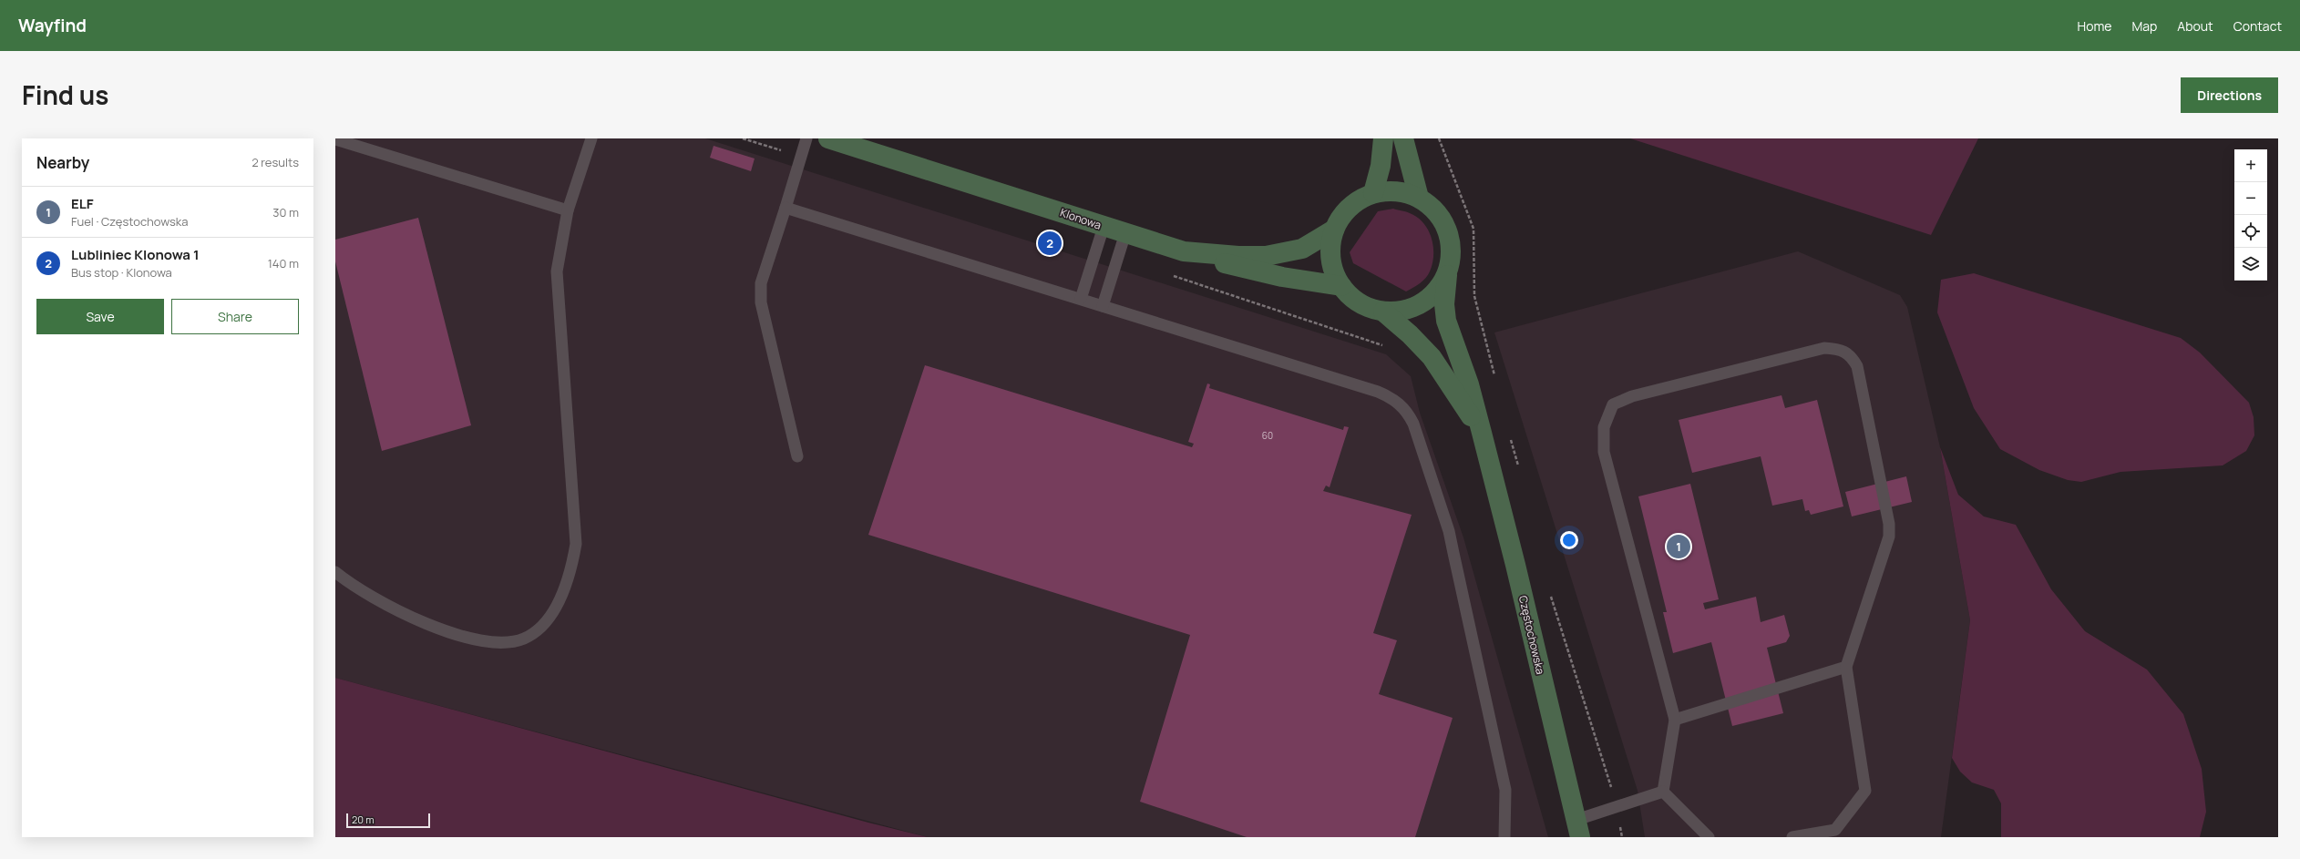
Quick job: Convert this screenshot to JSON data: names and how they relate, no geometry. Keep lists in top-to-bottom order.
{
  "streets": {
    "main road": ["Klonowa", "Częstochowska"]
  },
  "crossings": [
    ["Klonowa", "Częstochowska"]
  ],
  "house_numbers": ["60"],
  "scale_bar": "20 m",
  "page": {
    "header": "Wayfind",
    "nav": [
      "Home",
      "Map",
      "About",
      "Contact"
    ],
    "title": "Find us",
    "buttons": [
      "Directions",
      ["Save", "Share"]
    ],
    "heading": ["Nearby", "2 results"],
    "map_buttons": ["+", "−"],
    "list": [
      {
        "mark": "1",
        "name": "ELF",
        "note": "Fuel · Częstochowska",
        "value": "30 m"
      },
      {
        "mark": "2",
        "name": "Lubliniec Klonowa 1",
        "note": "Bus stop · Klonowa",
        "value": "140 m"
      }
    ],
    "pins": ["2", "1"],
    "scale": "20 m"
  }
}
